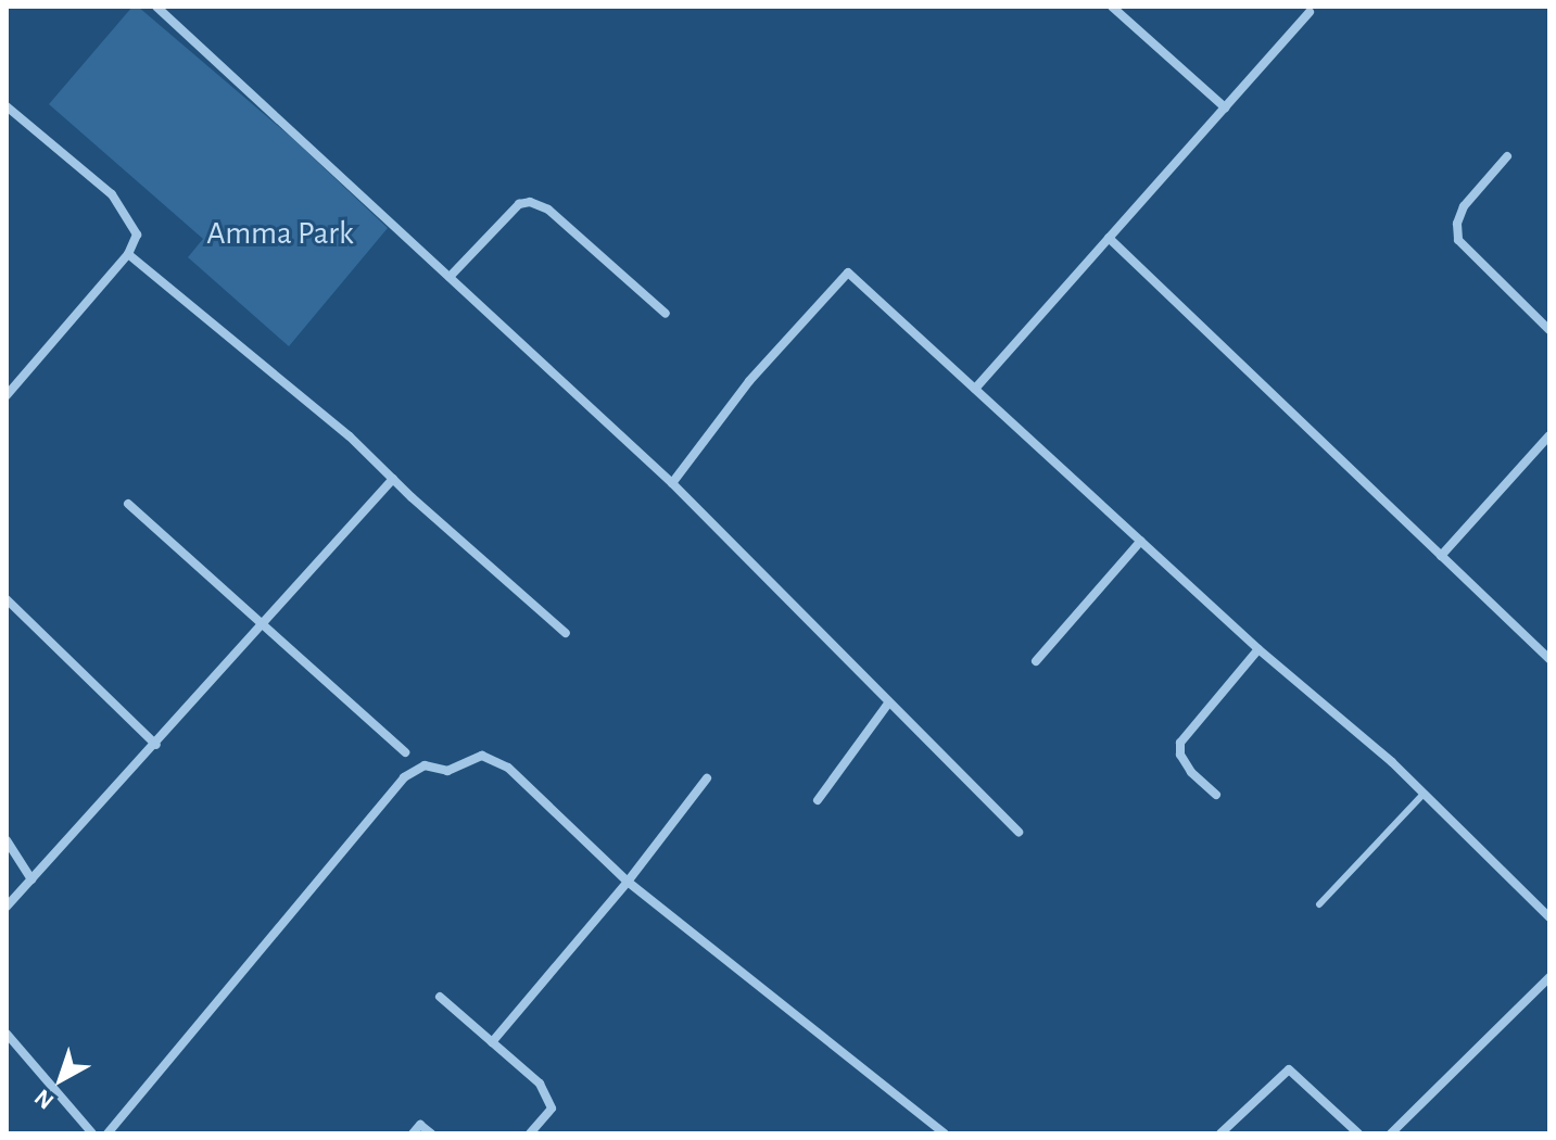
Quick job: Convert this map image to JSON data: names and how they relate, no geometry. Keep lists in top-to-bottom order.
{
  "parks": ["Amma Park"],
  "north": "bottom left"
}
